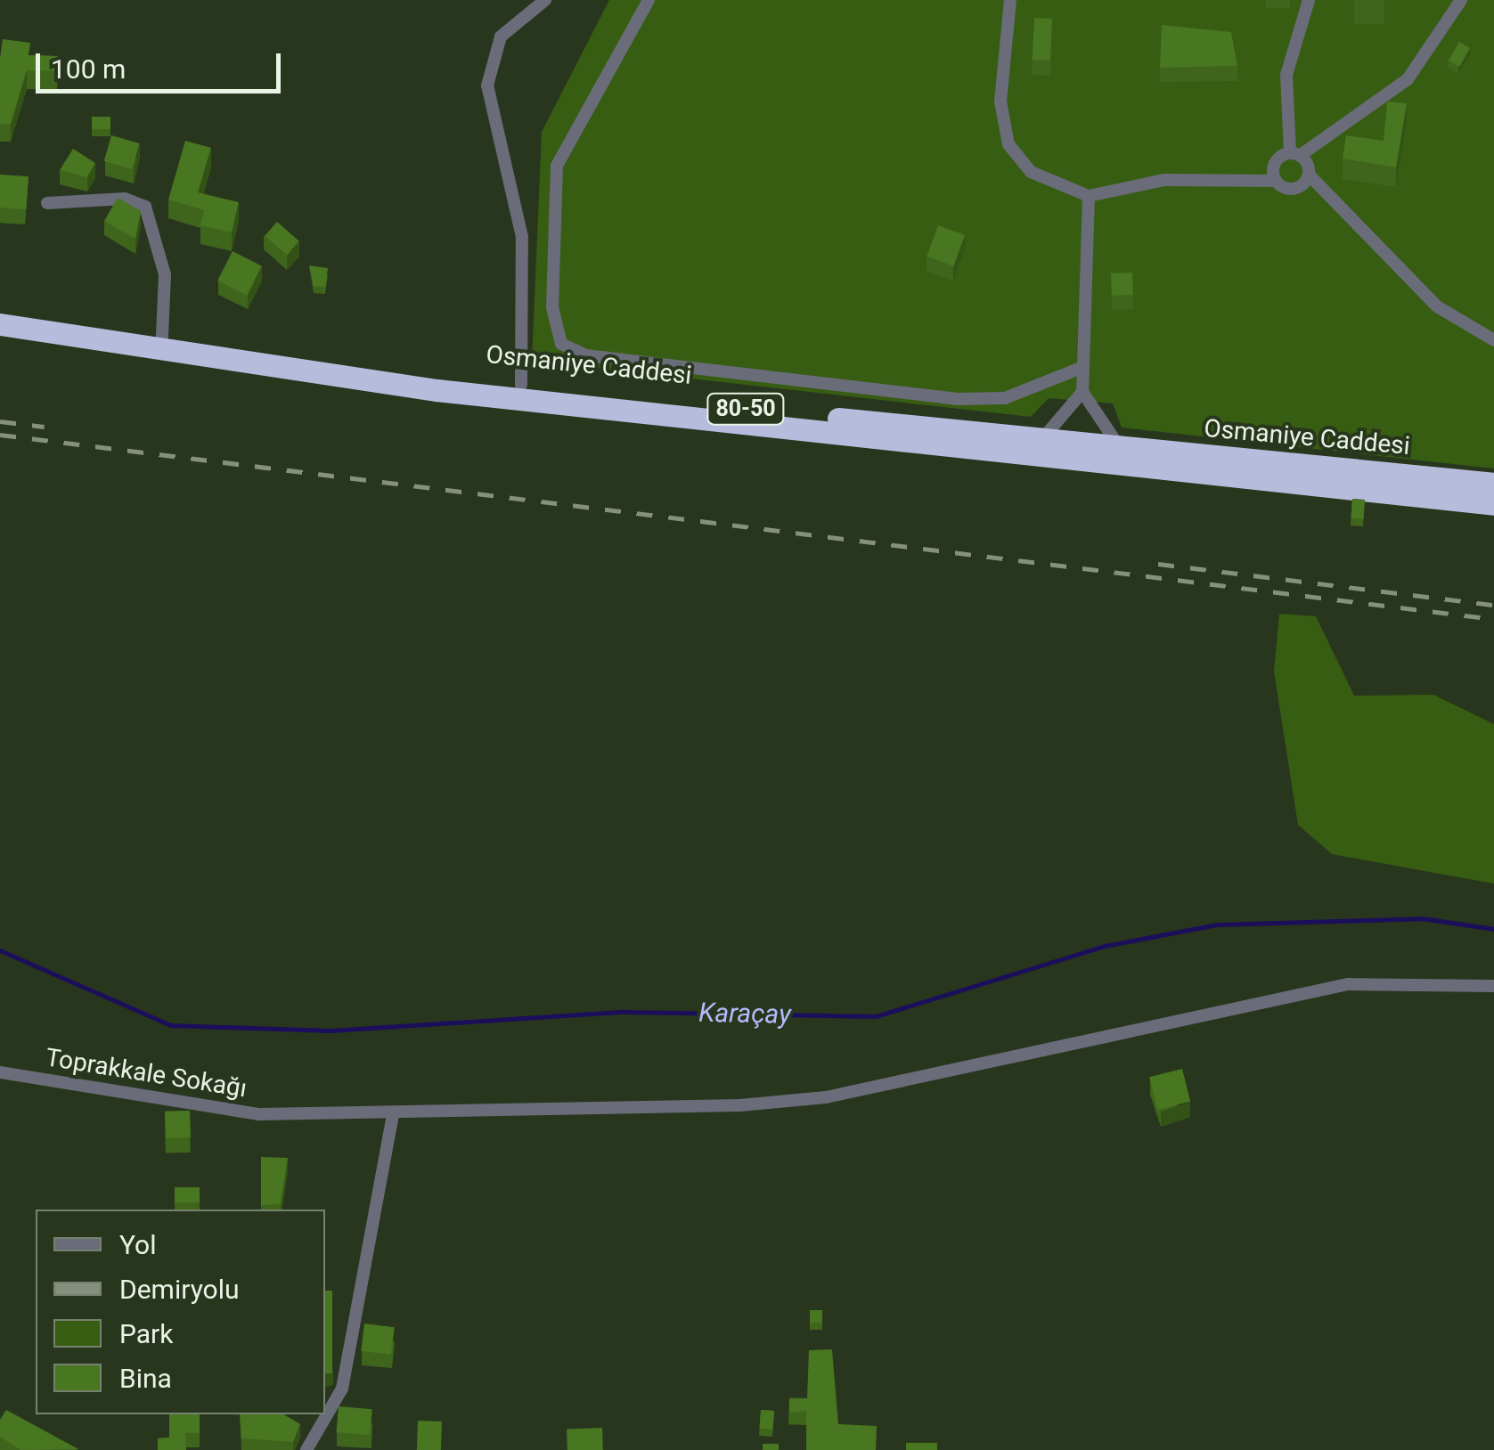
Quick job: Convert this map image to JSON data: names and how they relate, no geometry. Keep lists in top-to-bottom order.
{
  "streets": {
    "highway": ["Osmaniye Caddesi", "80-50"],
    "street": ["Toprakkale Sokağı"]
  },
  "water": ["Karaçay"],
  "legend": [
    "Yol",
    "Demiryolu",
    "Park",
    "Bina"
  ],
  "scale_bar": "100 m"
}
